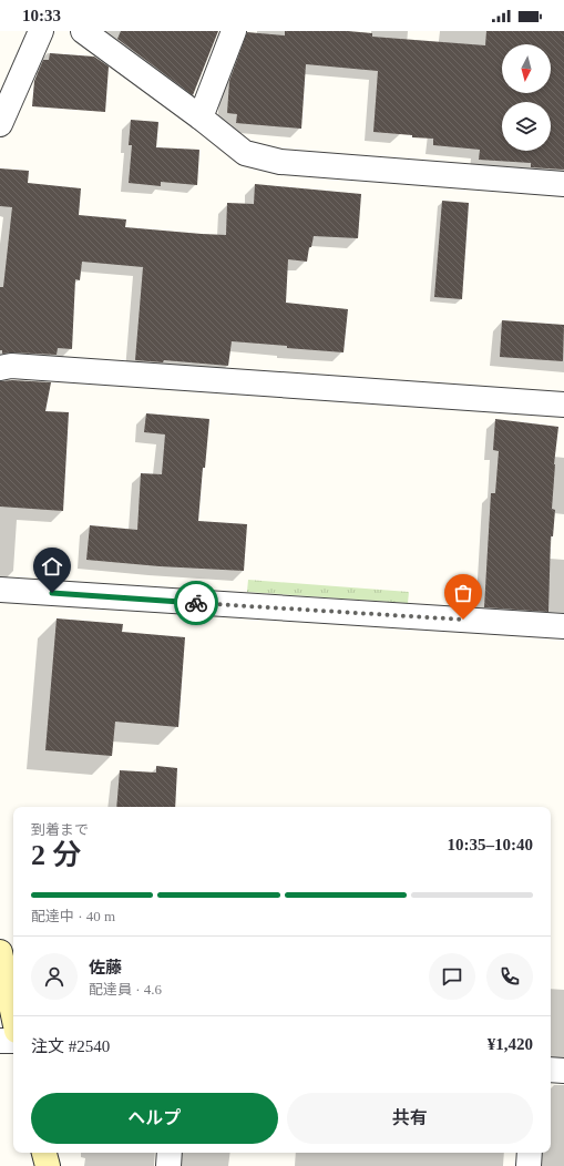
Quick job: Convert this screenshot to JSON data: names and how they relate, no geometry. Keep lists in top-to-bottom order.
{
  "north": "bottom",
  "page": {
    "status": "10:33",
    "heading": ["2 分", "到着まで", "10:35–10:40"],
    "panel": [
      "佐藤",
      "配達員 · 4.6",
      "注文 #2540",
      "¥1,420"
    ],
    "bar": "配達中 · 40 m",
    "buttons": ["ヘルプ", "共有"]
  }
}
